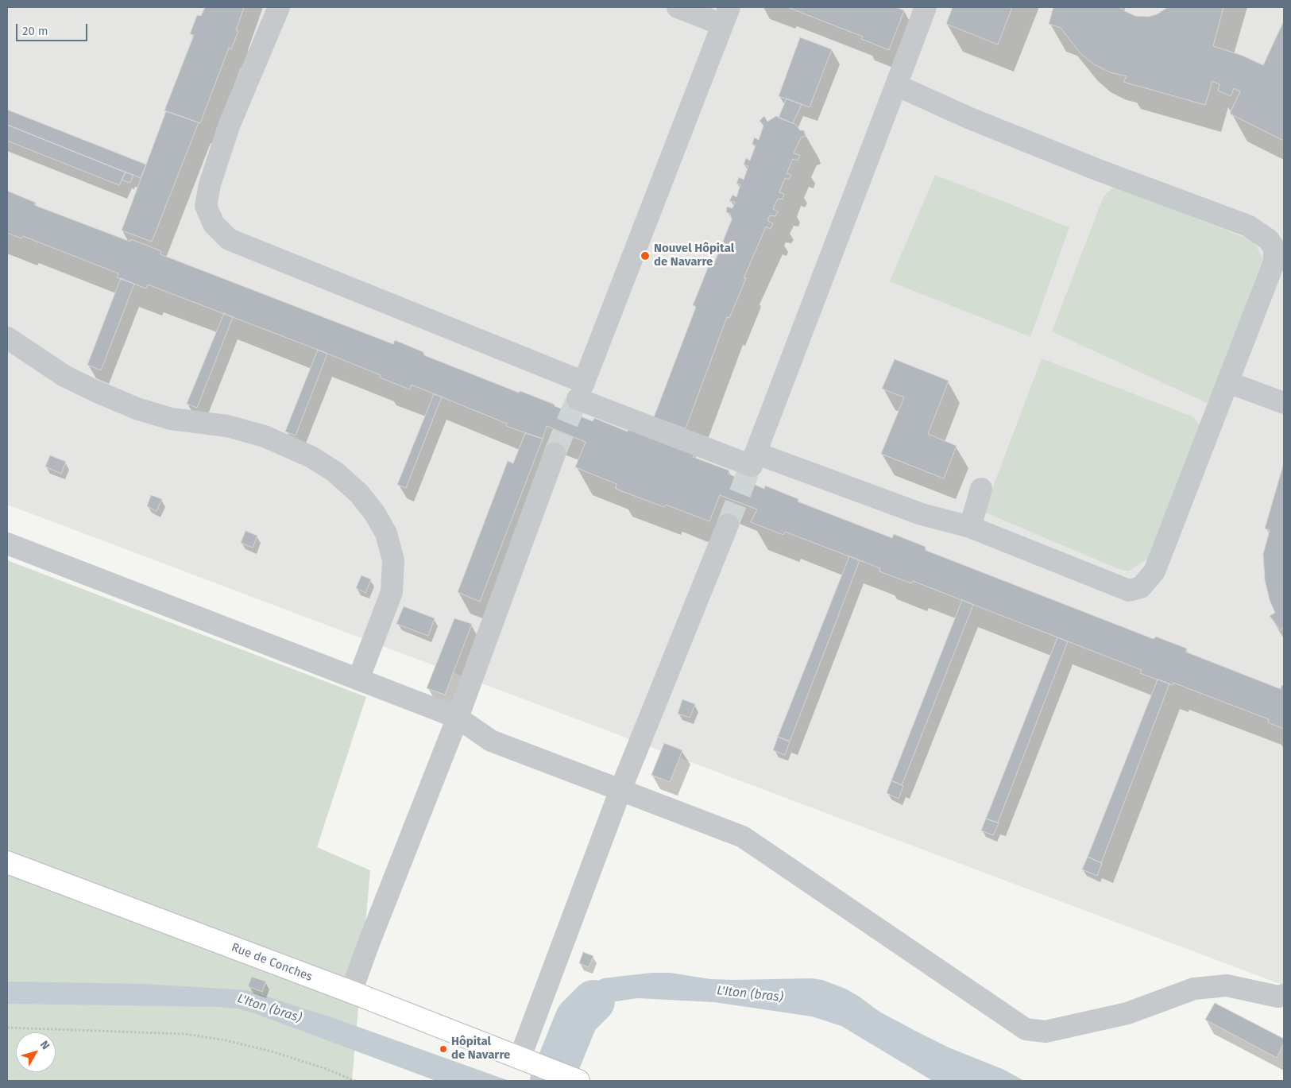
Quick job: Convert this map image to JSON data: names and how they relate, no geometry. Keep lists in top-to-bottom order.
{
  "streets": {
    "main road": ["Rue de Conches"]
  },
  "water": ["L'Iton (bras)"],
  "places": ["Nouvel Hôpital de Navarre", "Hôpital de Navarre"],
  "scale_bar": "20 m",
  "north": "top right"
}
